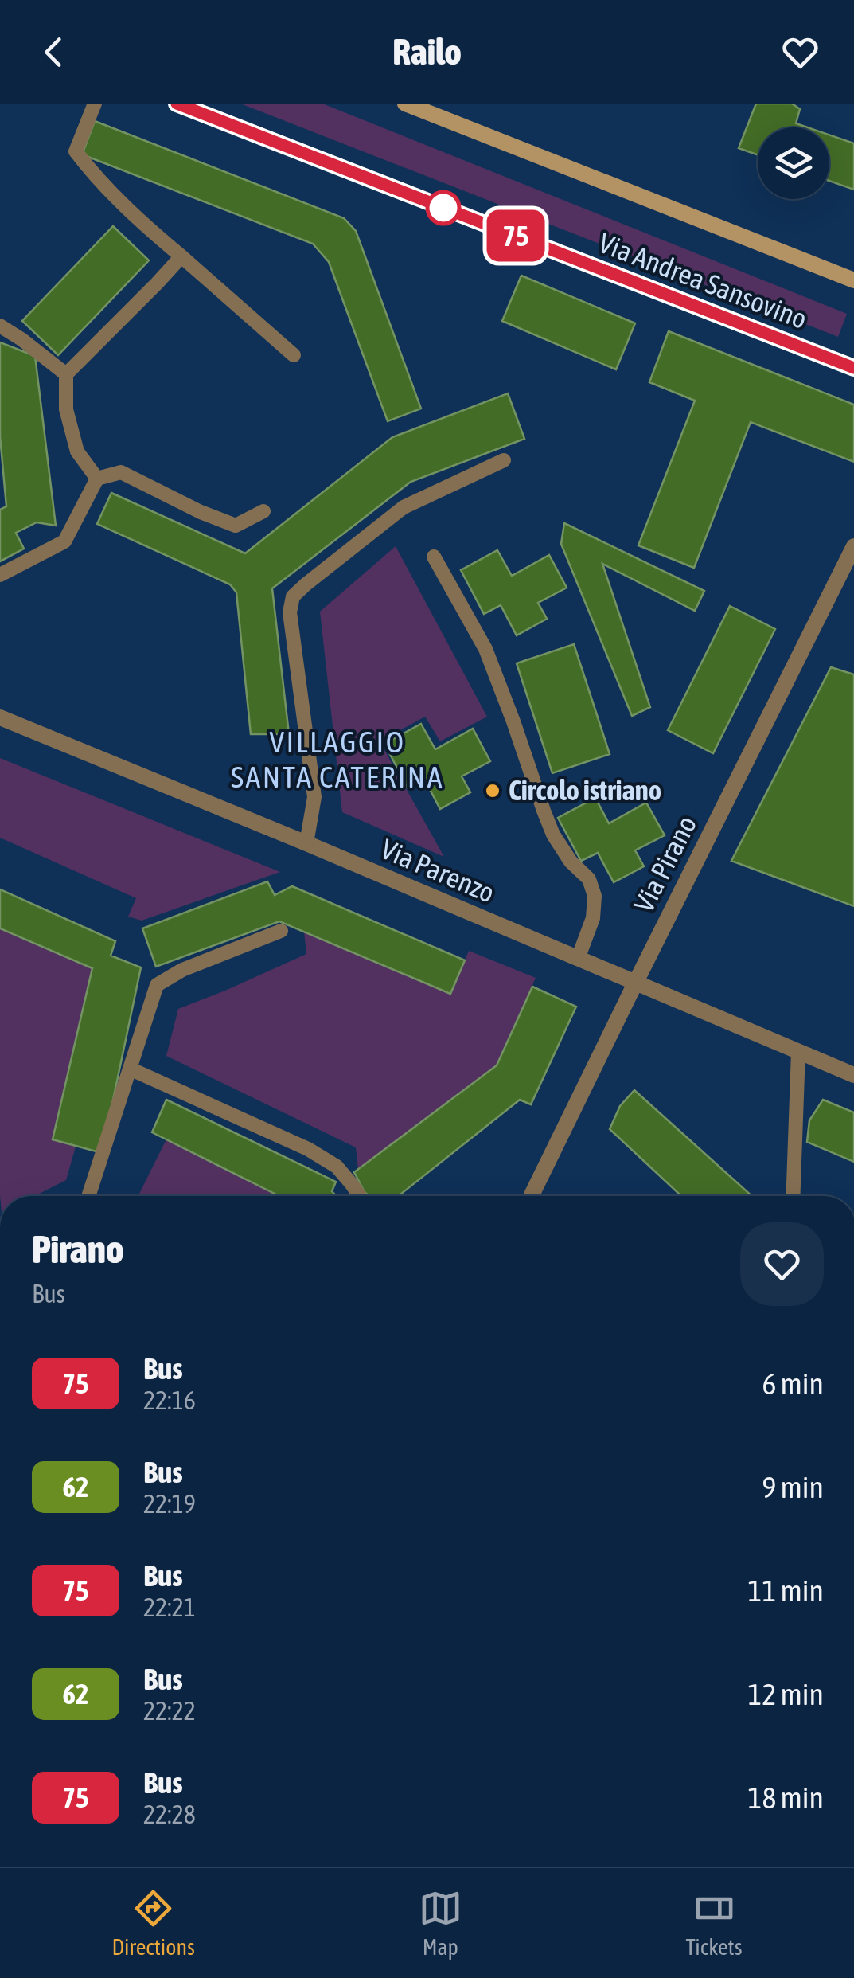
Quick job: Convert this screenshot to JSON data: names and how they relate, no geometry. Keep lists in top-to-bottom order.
{
  "streets": {
    "main road": ["Via Andrea Sansovino"],
    "street": ["Via Pirano", "Via Parenzo"]
  },
  "crossings": [
    ["Via Pirano", "Via Parenzo"]
  ],
  "districts": ["VILLAGGIO SANTA CATERINA"],
  "places": ["Circolo istriano"],
  "lines": ["bus line 75"],
  "page": {
    "header": "Railo",
    "on_map": "75",
    "heading": ["Pirano", "Bus"],
    "list": [
      {
        "mark": "75",
        "name": "Bus",
        "note": "22:16",
        "value": "6 min"
      },
      {
        "mark": "62",
        "name": "Bus",
        "note": "22:19",
        "value": "9 min"
      },
      {
        "mark": "75",
        "name": "Bus",
        "note": "22:21",
        "value": "11 min"
      },
      {
        "mark": "62",
        "name": "Bus",
        "note": "22:22",
        "value": "12 min"
      },
      {
        "mark": "75",
        "name": "Bus",
        "note": "22:28",
        "value": "18 min"
      }
    ],
    "tabs": ["Directions", "Map", "Tickets"]
  }
}
